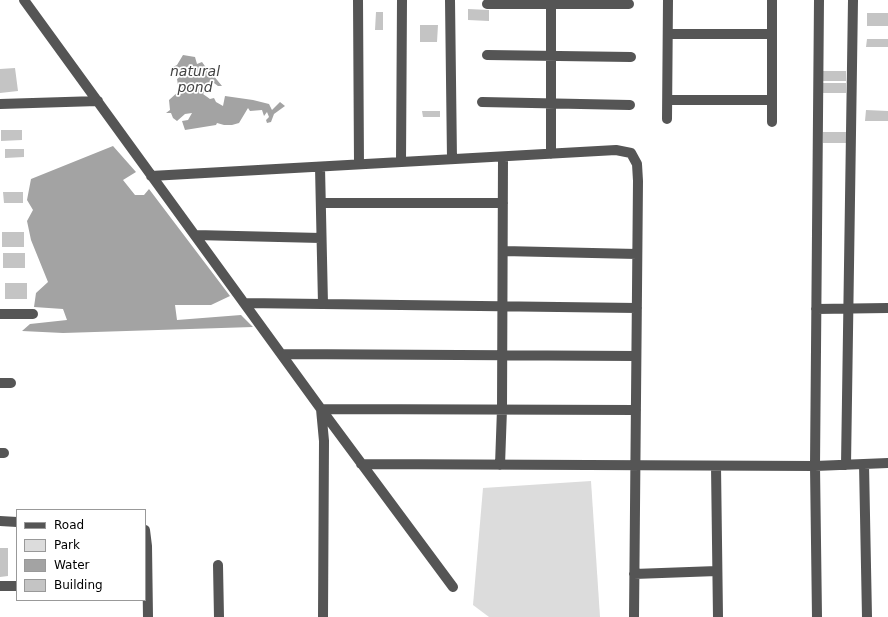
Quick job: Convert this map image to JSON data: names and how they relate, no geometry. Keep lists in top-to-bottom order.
{
  "water": ["natural pond"],
  "legend": [
    "Road",
    "Park",
    "Water",
    "Building"
  ]
}
